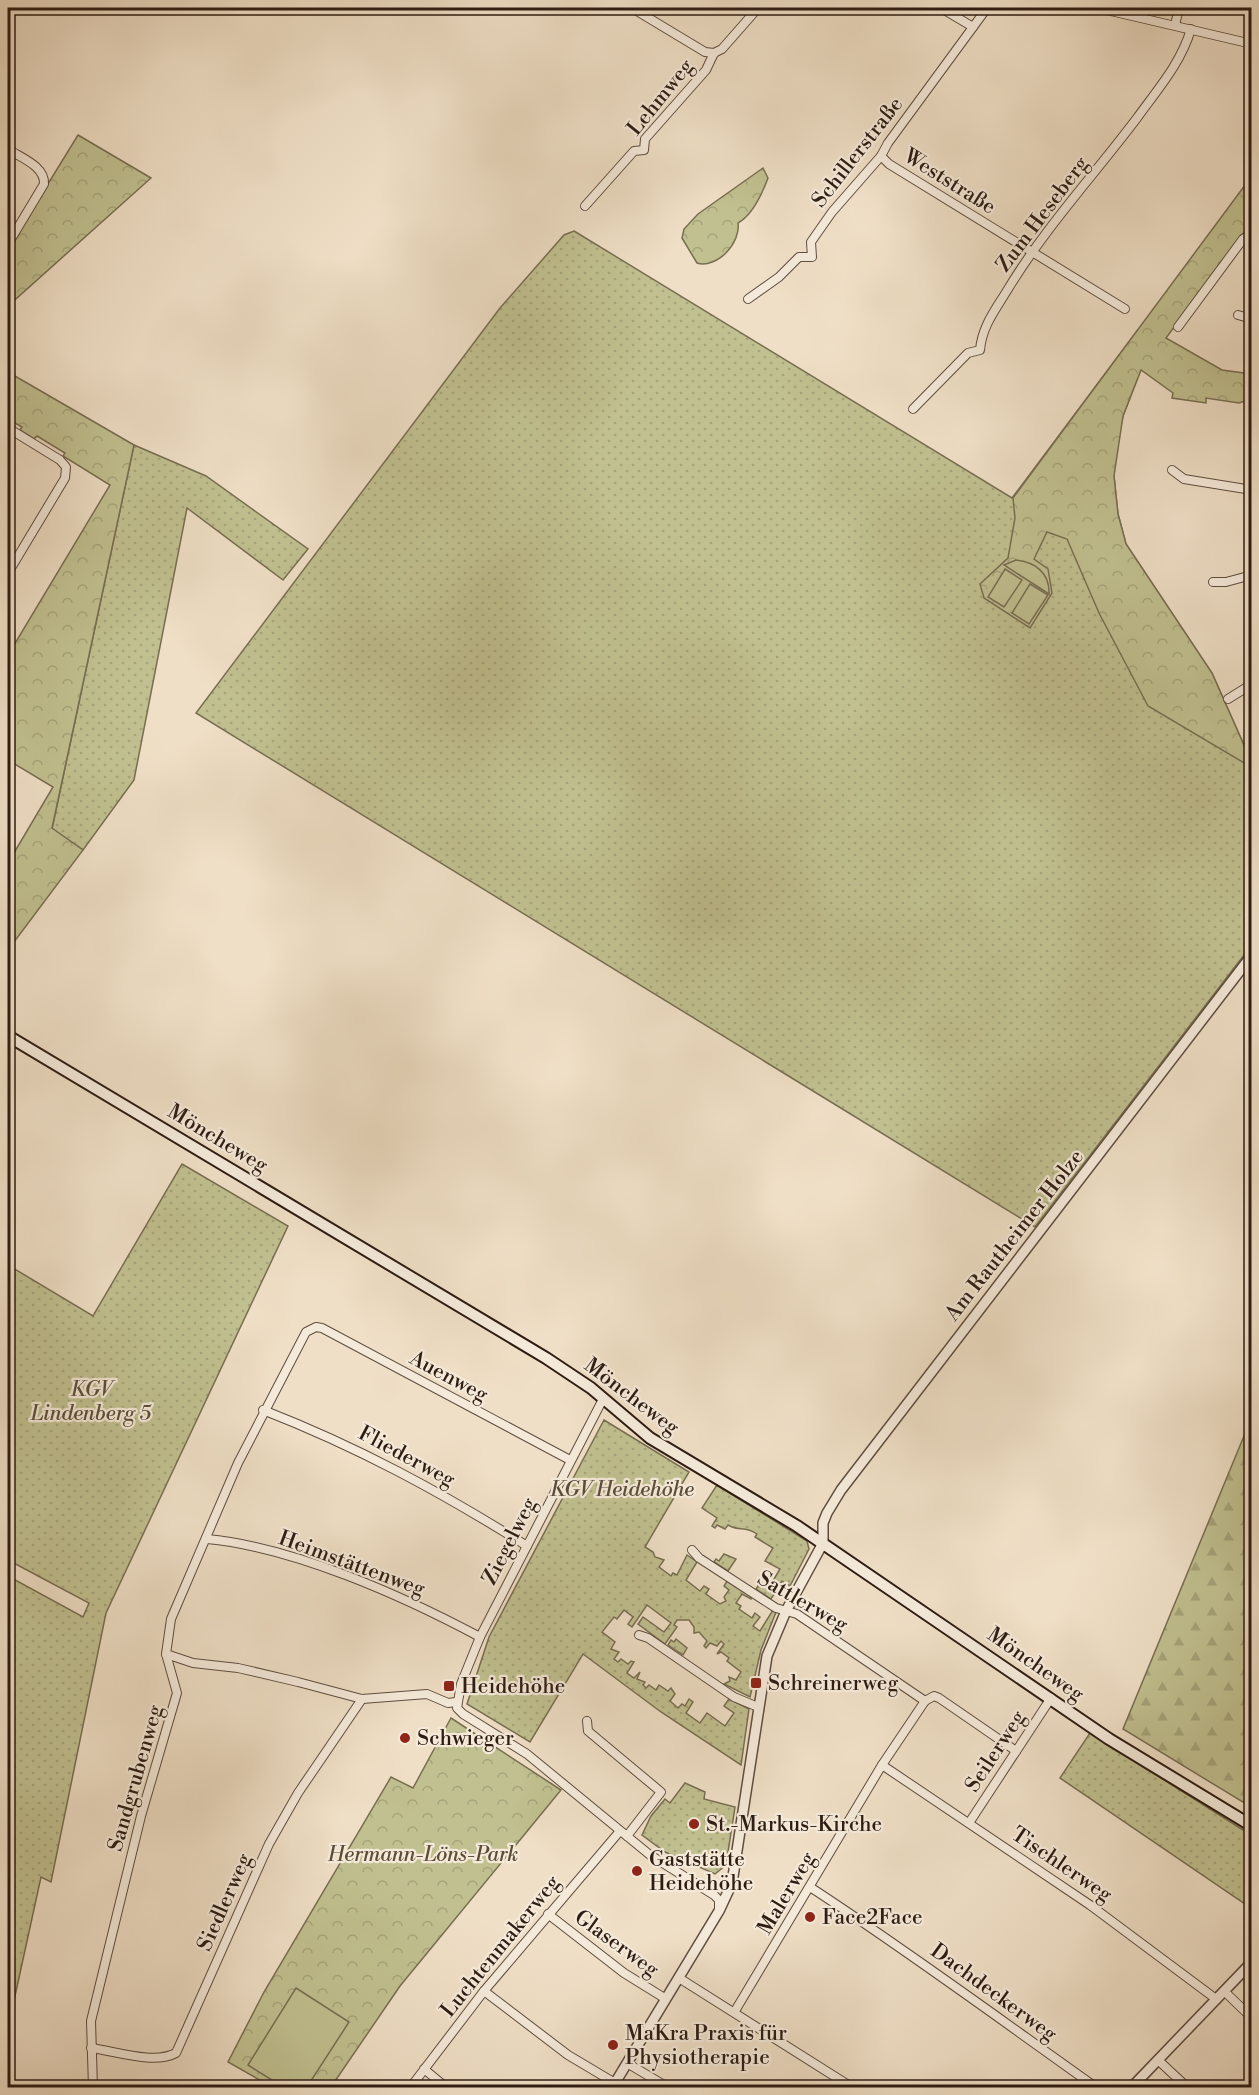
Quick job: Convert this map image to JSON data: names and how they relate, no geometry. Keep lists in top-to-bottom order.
{
  "streets": {
    "main road": ["Möncheweg"],
    "street": [
      "Lehmweg",
      "Schillerstraße",
      "Weststraße",
      "Zum Heseberg",
      "Am Rautheimer Holze",
      "Auenweg",
      "Fliederweg",
      "Ziegelweg",
      "Heimstättenweg",
      "Sattlerweg",
      "Seilerweg",
      "Sandgrubenweg",
      "Tischlerweg",
      "Malerweg",
      "Siedlerweg",
      "Glaserweg",
      "Luchtenmakerweg",
      "Dachdeckerweg"
    ]
  },
  "crossings": [
    ["Schillerstraße", "Weststraße"],
    ["Weststraße", "Zum Heseberg"],
    ["Möncheweg", "Am Rautheimer Holze"],
    ["Möncheweg", "Ziegelweg"],
    ["Möncheweg", "Seilerweg"],
    ["Auenweg", "Ziegelweg"],
    ["Auenweg", "Sandgrubenweg"],
    ["Fliederweg", "Ziegelweg"],
    ["Fliederweg", "Sandgrubenweg"],
    ["Ziegelweg", "Heimstättenweg"],
    ["Heimstättenweg", "Sandgrubenweg"],
    ["Sattlerweg", "Seilerweg"],
    ["Sattlerweg", "Malerweg"],
    ["Seilerweg", "Tischlerweg"],
    ["Sandgrubenweg", "Siedlerweg"],
    ["Tischlerweg", "Malerweg"],
    ["Malerweg", "Dachdeckerweg"],
    ["Glaserweg", "Luchtenmakerweg"]
  ],
  "parks": ["KGV Lindenberg 5", "KGV Heidehöhe", "Hermann-Löns-Park"],
  "places": {
    "transit": ["Schreinerweg", "Heidehöhe"],
    "other": [
      "Schwieger",
      "St.-Markus-Kirche",
      "Gaststätte Heidehöhe",
      "Face2Face",
      "MaKra Praxis für Physiotherapie"
    ]
  }
}
